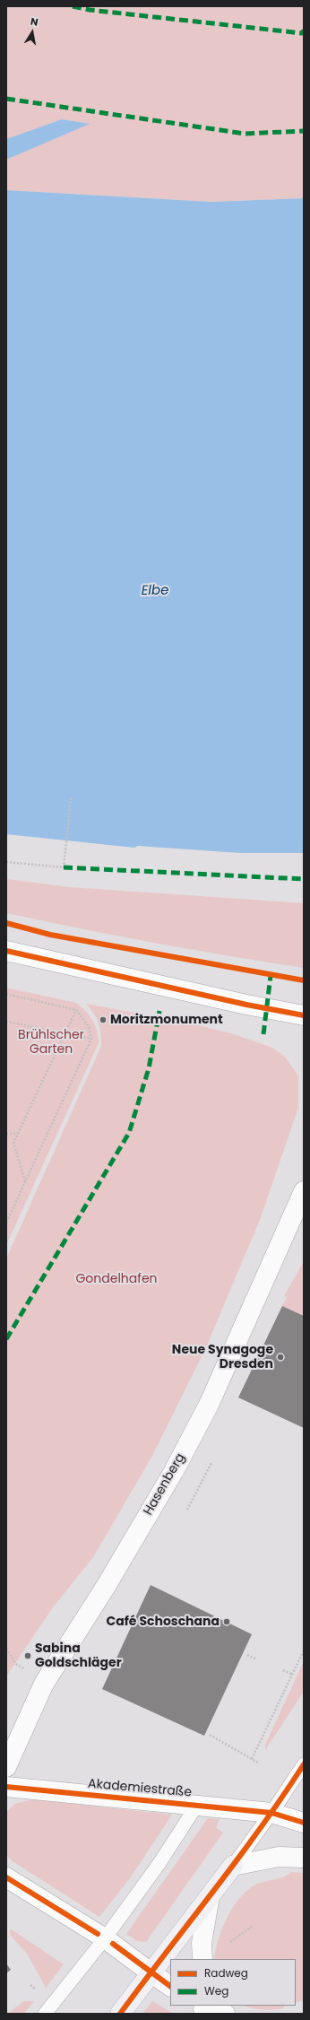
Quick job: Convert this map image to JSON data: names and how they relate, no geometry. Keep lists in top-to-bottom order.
{
  "streets": {
    "street": ["Hasenberg", "Akademiestraße"]
  },
  "water": ["Elbe"],
  "parks": ["Brühlscher Garten", "Gondelhafen"],
  "places": [
    "Moritzmonument",
    "Neue Synagoge Dresden",
    "Café Schoschana",
    "Sabina Goldschläger"
  ],
  "legend": ["Radweg", "Weg"],
  "north": "top"
}
